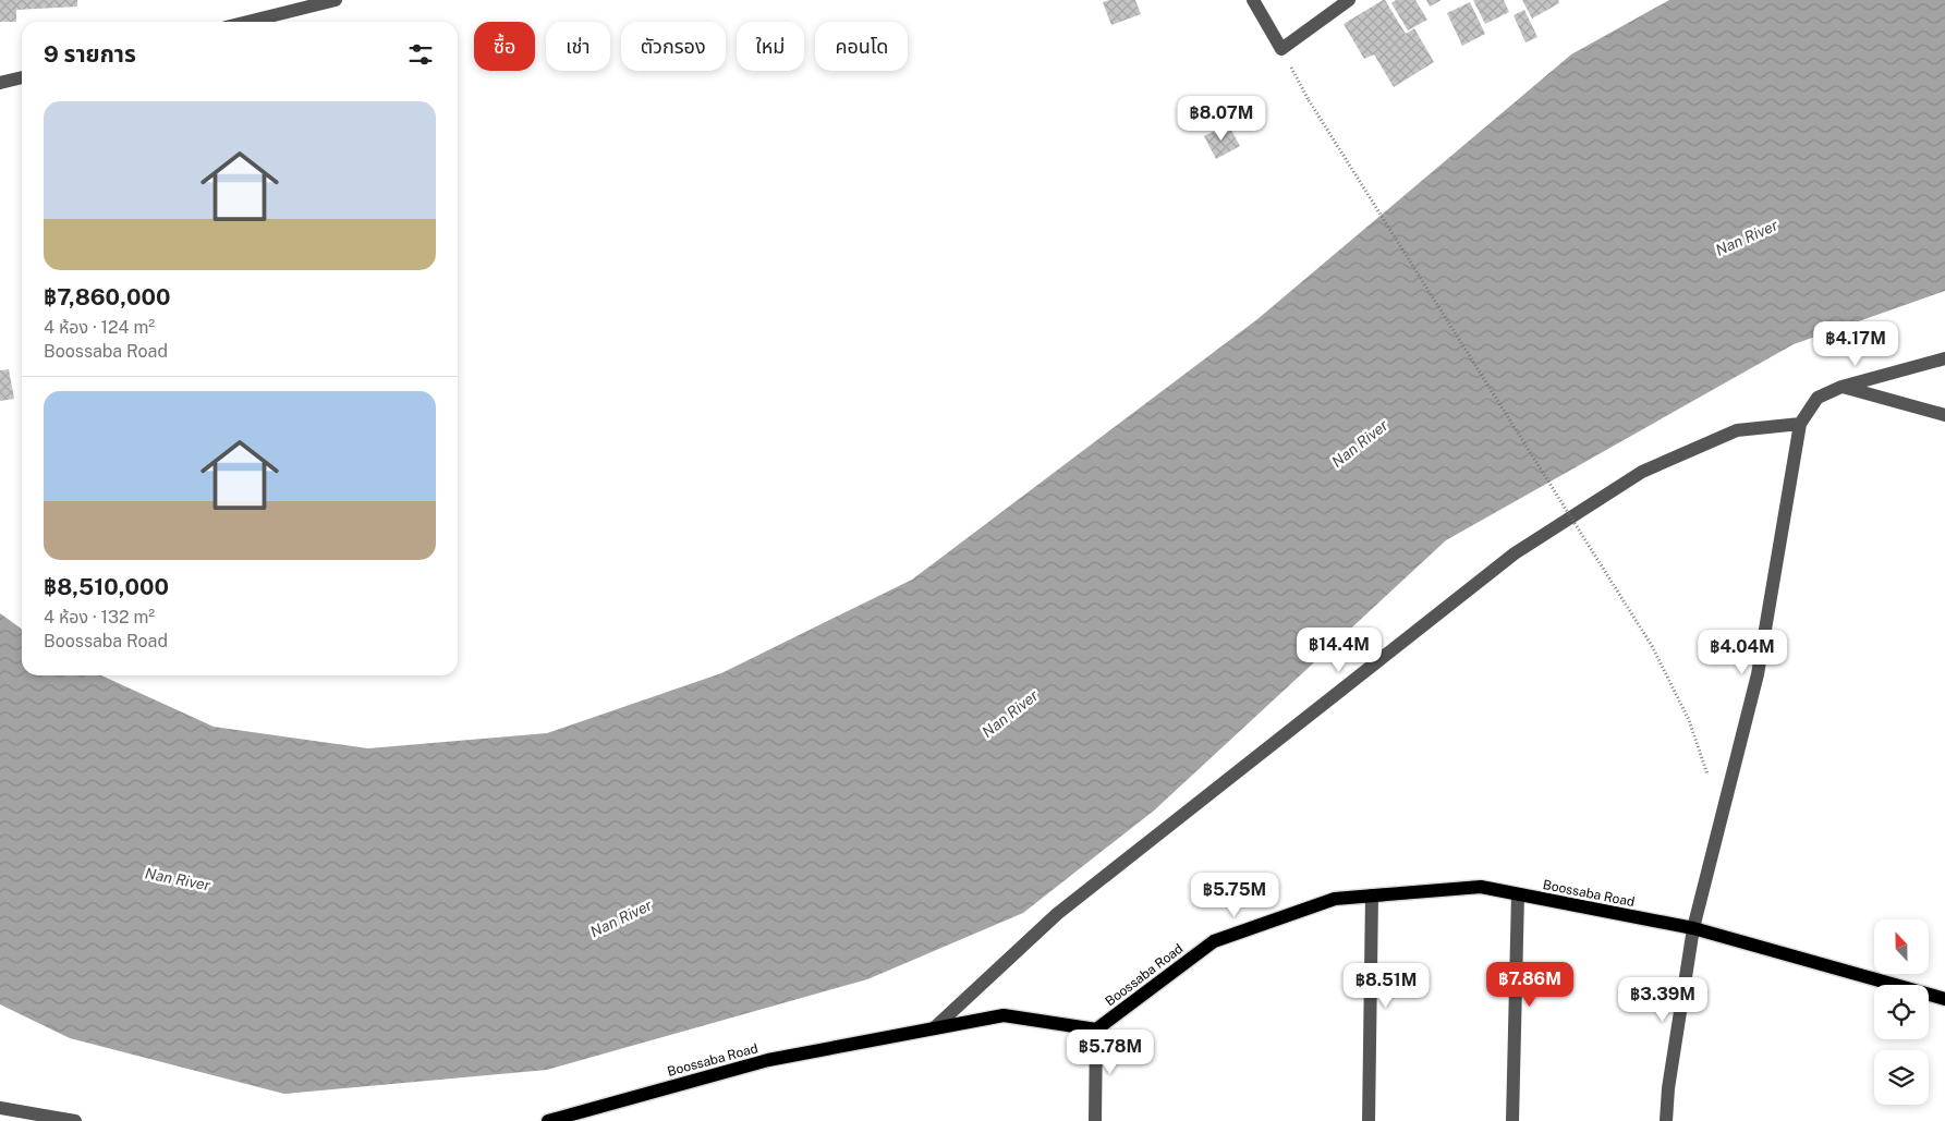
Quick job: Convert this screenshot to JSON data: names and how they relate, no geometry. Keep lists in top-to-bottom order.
{
  "streets": {
    "main road": ["Boossaba Road"]
  },
  "water": ["Nan River"],
  "north": "top",
  "page": {
    "chip": [
      "ซื้อ",
      "เช่า",
      "ตัวกรอง",
      "ใหม่",
      "คอนโด"
    ],
    "heading": "9 รายการ",
    "list": [
      {
        "name": "฿7,860,000",
        "note": "4 ห้อง · 124 m² · Boossaba Road"
      },
      {
        "name": "฿8,510,000",
        "note": "4 ห้อง · 132 m² · Boossaba Road"
      }
    ],
    "price": [
      "฿8.07M",
      "฿4.17M",
      "฿14.4M",
      "฿4.04M",
      "฿5.75M",
      "฿7.86M",
      "฿8.51M",
      "฿3.39M",
      "฿5.78M"
    ]
  }
}
